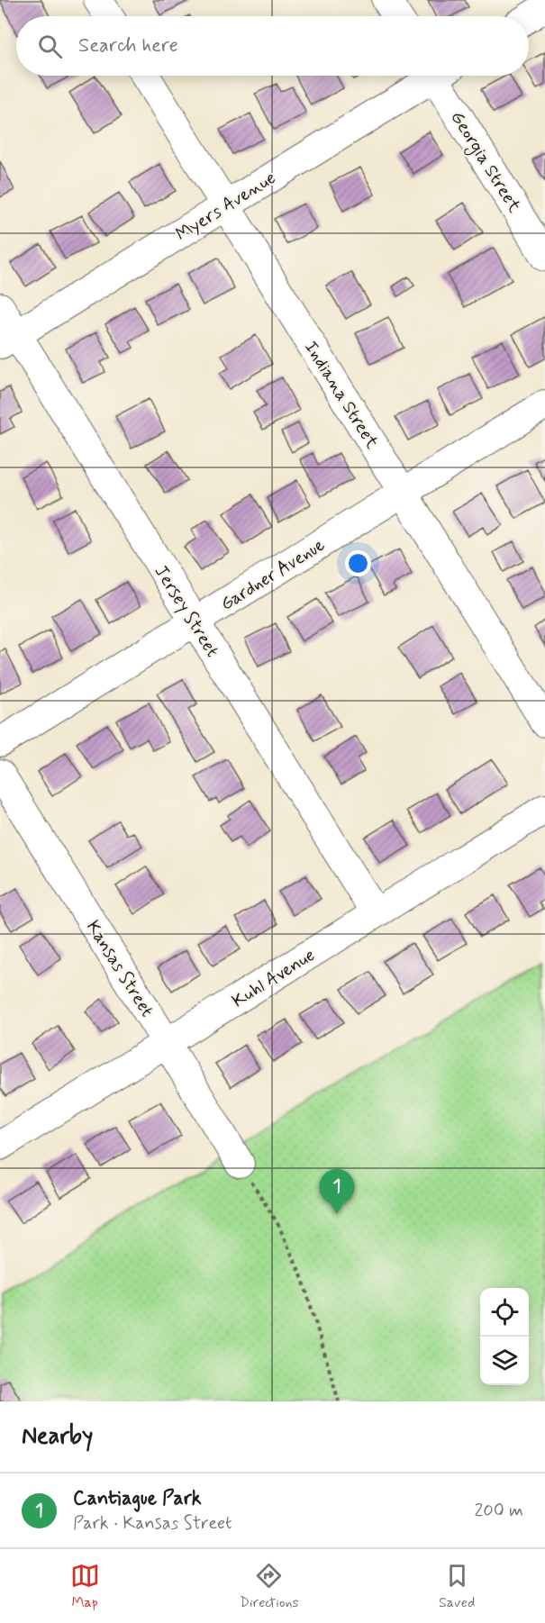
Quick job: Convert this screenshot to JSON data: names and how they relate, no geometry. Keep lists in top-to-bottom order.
{
  "streets": {
    "street": [
      "Georgia Street",
      "Myers Avenue",
      "Indiana Street",
      "Gardner Avenue",
      "Jersey Street",
      "Kansas Street",
      "Kuhl Avenue"
    ]
  },
  "crossings": [
    ["Myers Avenue", "Indiana Street"],
    ["Myers Avenue", "Jersey Street"],
    ["Indiana Street", "Gardner Avenue"],
    ["Gardner Avenue", "Jersey Street"],
    ["Jersey Street", "Kuhl Avenue"],
    ["Kansas Street", "Kuhl Avenue"]
  ],
  "page": {
    "search": "Search here",
    "pins": "1",
    "heading": "Nearby",
    "list": [
      {
        "mark": "1",
        "name": "Cantiague Park",
        "note": "Park · Kansas Street",
        "value": "200 m"
      }
    ],
    "nav": ["Map", "Directions", "Saved"]
  }
}
